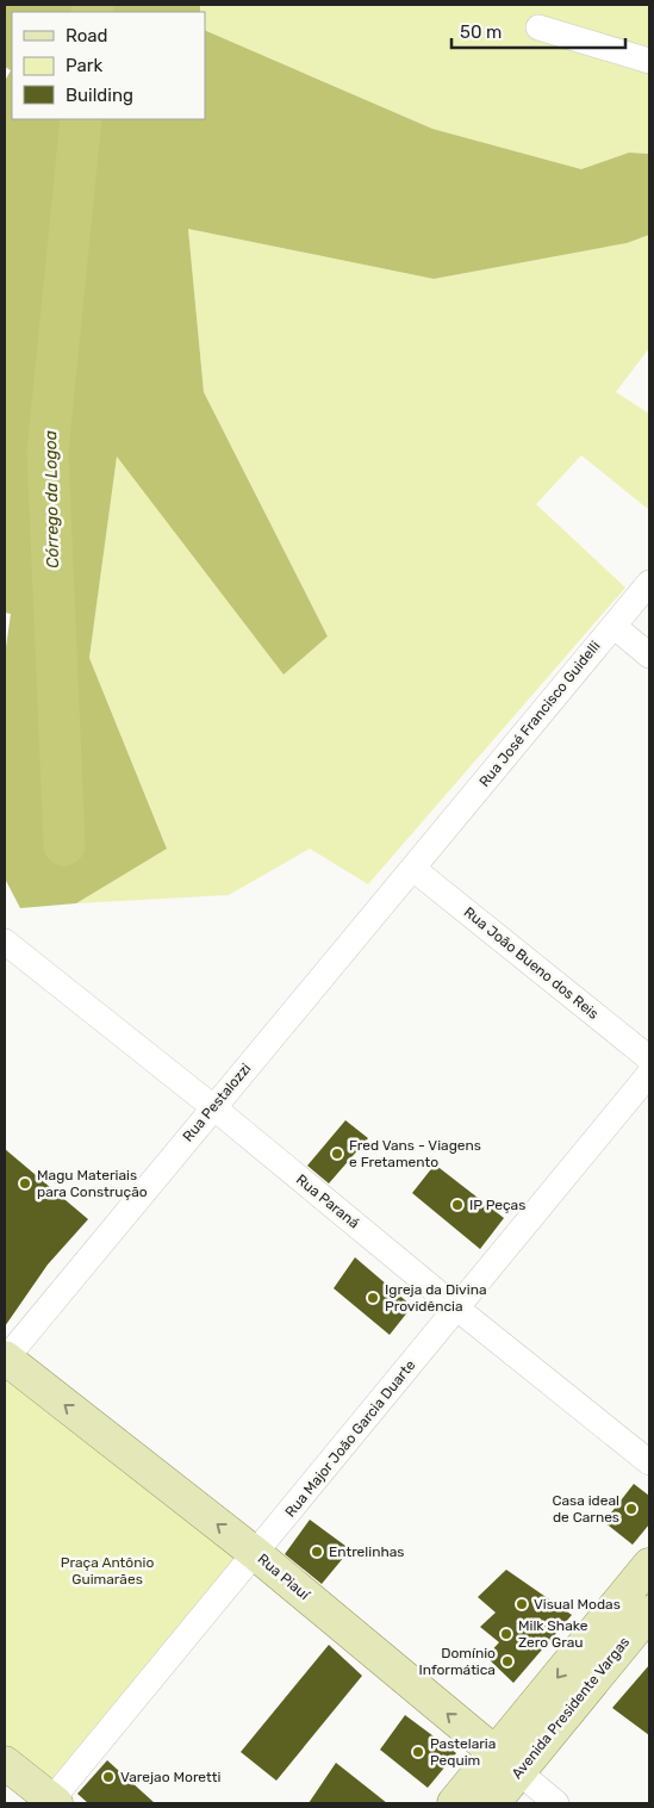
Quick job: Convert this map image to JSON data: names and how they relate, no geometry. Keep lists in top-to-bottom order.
{
  "streets": {
    "main road": ["Rua Piauí", "Avenida Presidente Vargas"],
    "street": [
      "Rua José Francisco Guidelli",
      "Rua João Bueno dos Reis",
      "Rua Pestalozzi",
      "Rua Paraná",
      "Rua Major João Garcia Duarte"
    ]
  },
  "crossings": [
    ["Rua José Francisco Guidelli", "Rua Pestalozzi"],
    ["Rua João Bueno dos Reis", "Rua Pestalozzi"],
    ["Rua Pestalozzi", "Rua Paraná"],
    ["Rua Pestalozzi", "Rua Piauí"],
    ["Rua Paraná", "Rua Major João Garcia Duarte"],
    ["Rua Major João Garcia Duarte", "Rua Piauí"],
    ["Rua Piauí", "Avenida Presidente Vargas"]
  ],
  "one_way": ["Rua Piauí"],
  "water": ["Córrego da Logoa"],
  "parks": ["Praça Antônio Guimarães"],
  "places": [
    "Fred Vans - Viagens e Fretamento",
    "Magu Materiais para Construção",
    "IP Peças",
    "Igreja da Divina Providência",
    "Casa ideal de Carnes",
    "Entrelinhas",
    "Visual Modas",
    "Milk Shake Zero Grau",
    "Domínio Informática",
    "Pastelaria Pequim",
    "Varejao Moretti"
  ],
  "legend": ["Road", "Park", "Building"],
  "scale_bar": "50 m"
}
